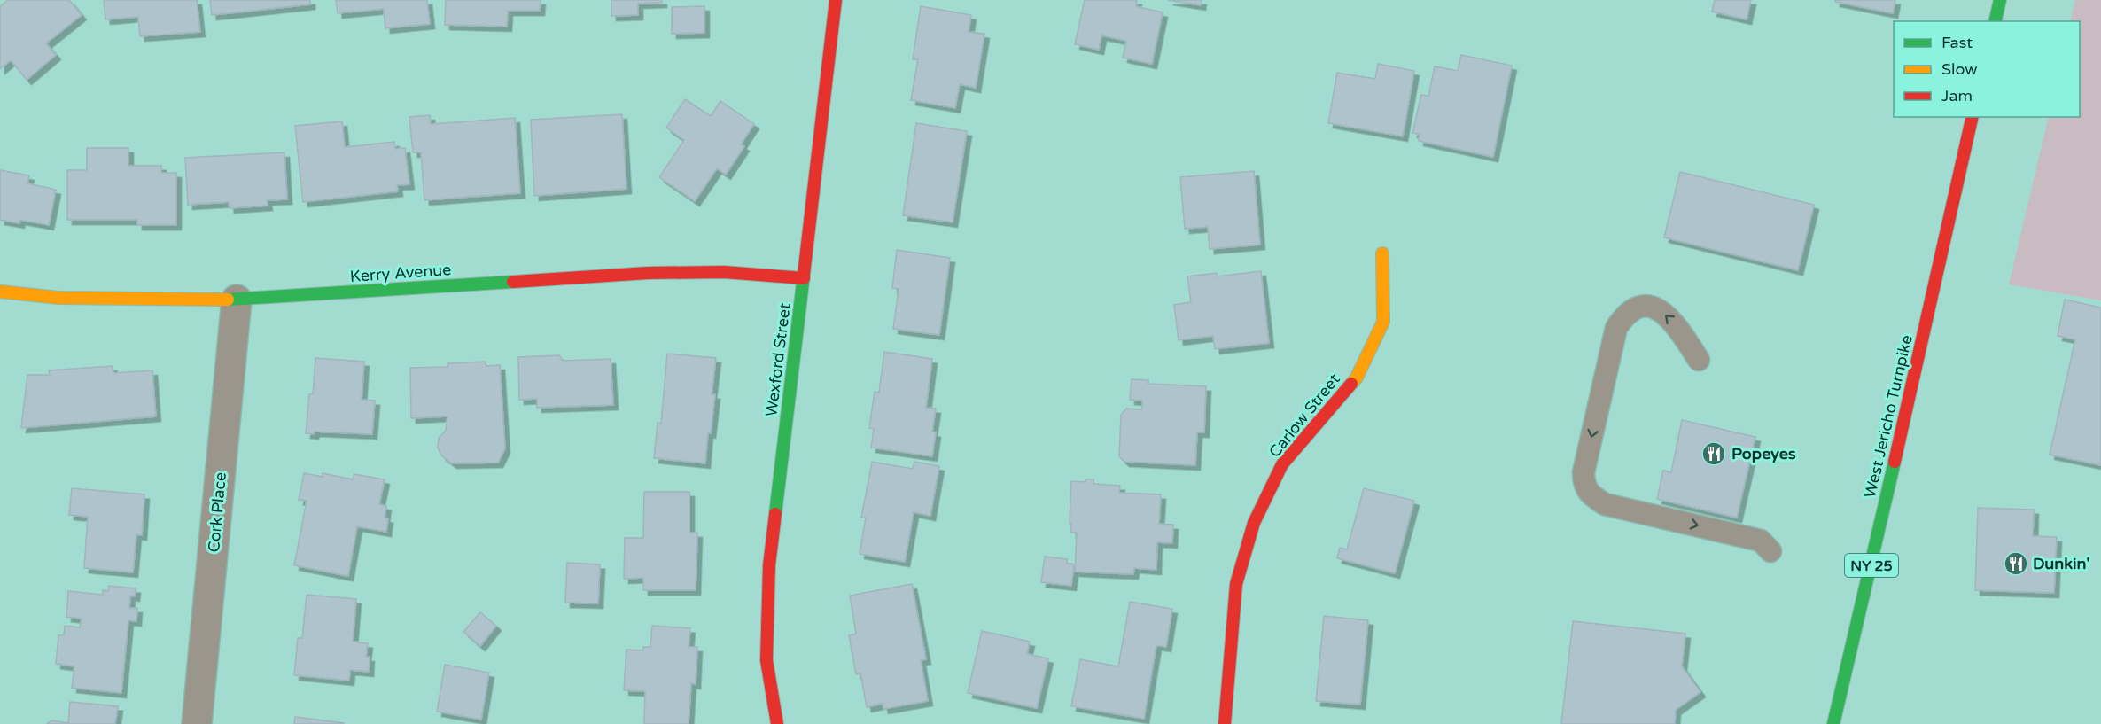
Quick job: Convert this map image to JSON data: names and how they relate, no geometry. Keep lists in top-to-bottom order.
{
  "streets": {
    "street": [
      "Kerry Avenue",
      "Wexford Street",
      "Carlow Street",
      "West Jericho Turnpike",
      "Cork Place",
      "NY 25"
    ]
  },
  "crossings": [
    ["Kerry Avenue", "Wexford Street"],
    ["Kerry Avenue", "Cork Place"]
  ],
  "places": {
    "restaurant": ["Popeyes", "Dunkin'"]
  },
  "legend": ["Fast", "Slow", "Jam"]
}
